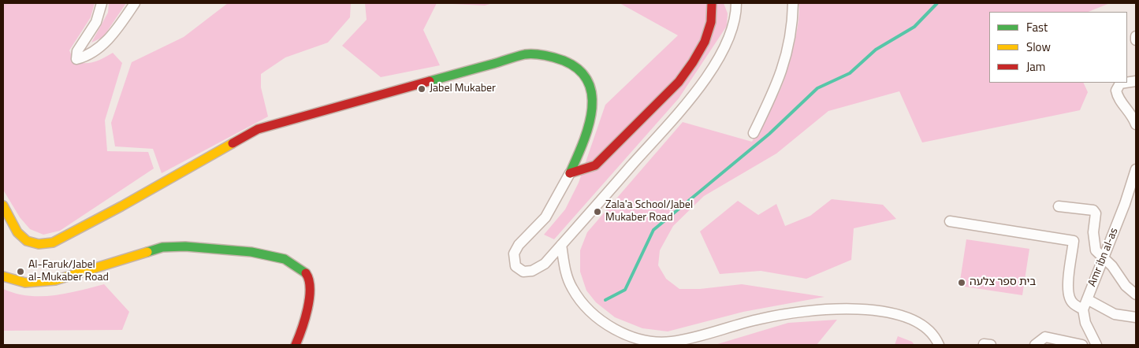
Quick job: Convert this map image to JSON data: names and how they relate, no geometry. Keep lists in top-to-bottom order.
{
  "streets": {
    "street": ["Amr ibn al-as"]
  },
  "places": [
    "Jabel Mukaber",
    "Zala'a School/Jabel Mukaber Road",
    "Al-Faruk/Jabel al-Mukaber Road",
    "בית ספר צלעה"
  ],
  "legend": ["Fast", "Slow", "Jam"]
}
